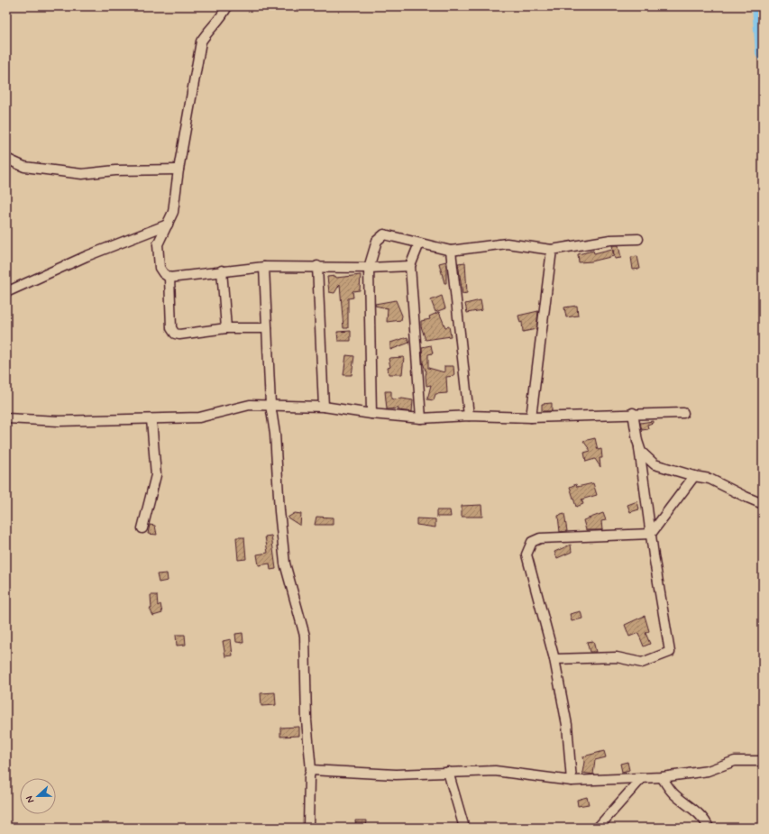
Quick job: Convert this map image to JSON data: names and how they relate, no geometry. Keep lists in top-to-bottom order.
{
  "north": "left"
}
